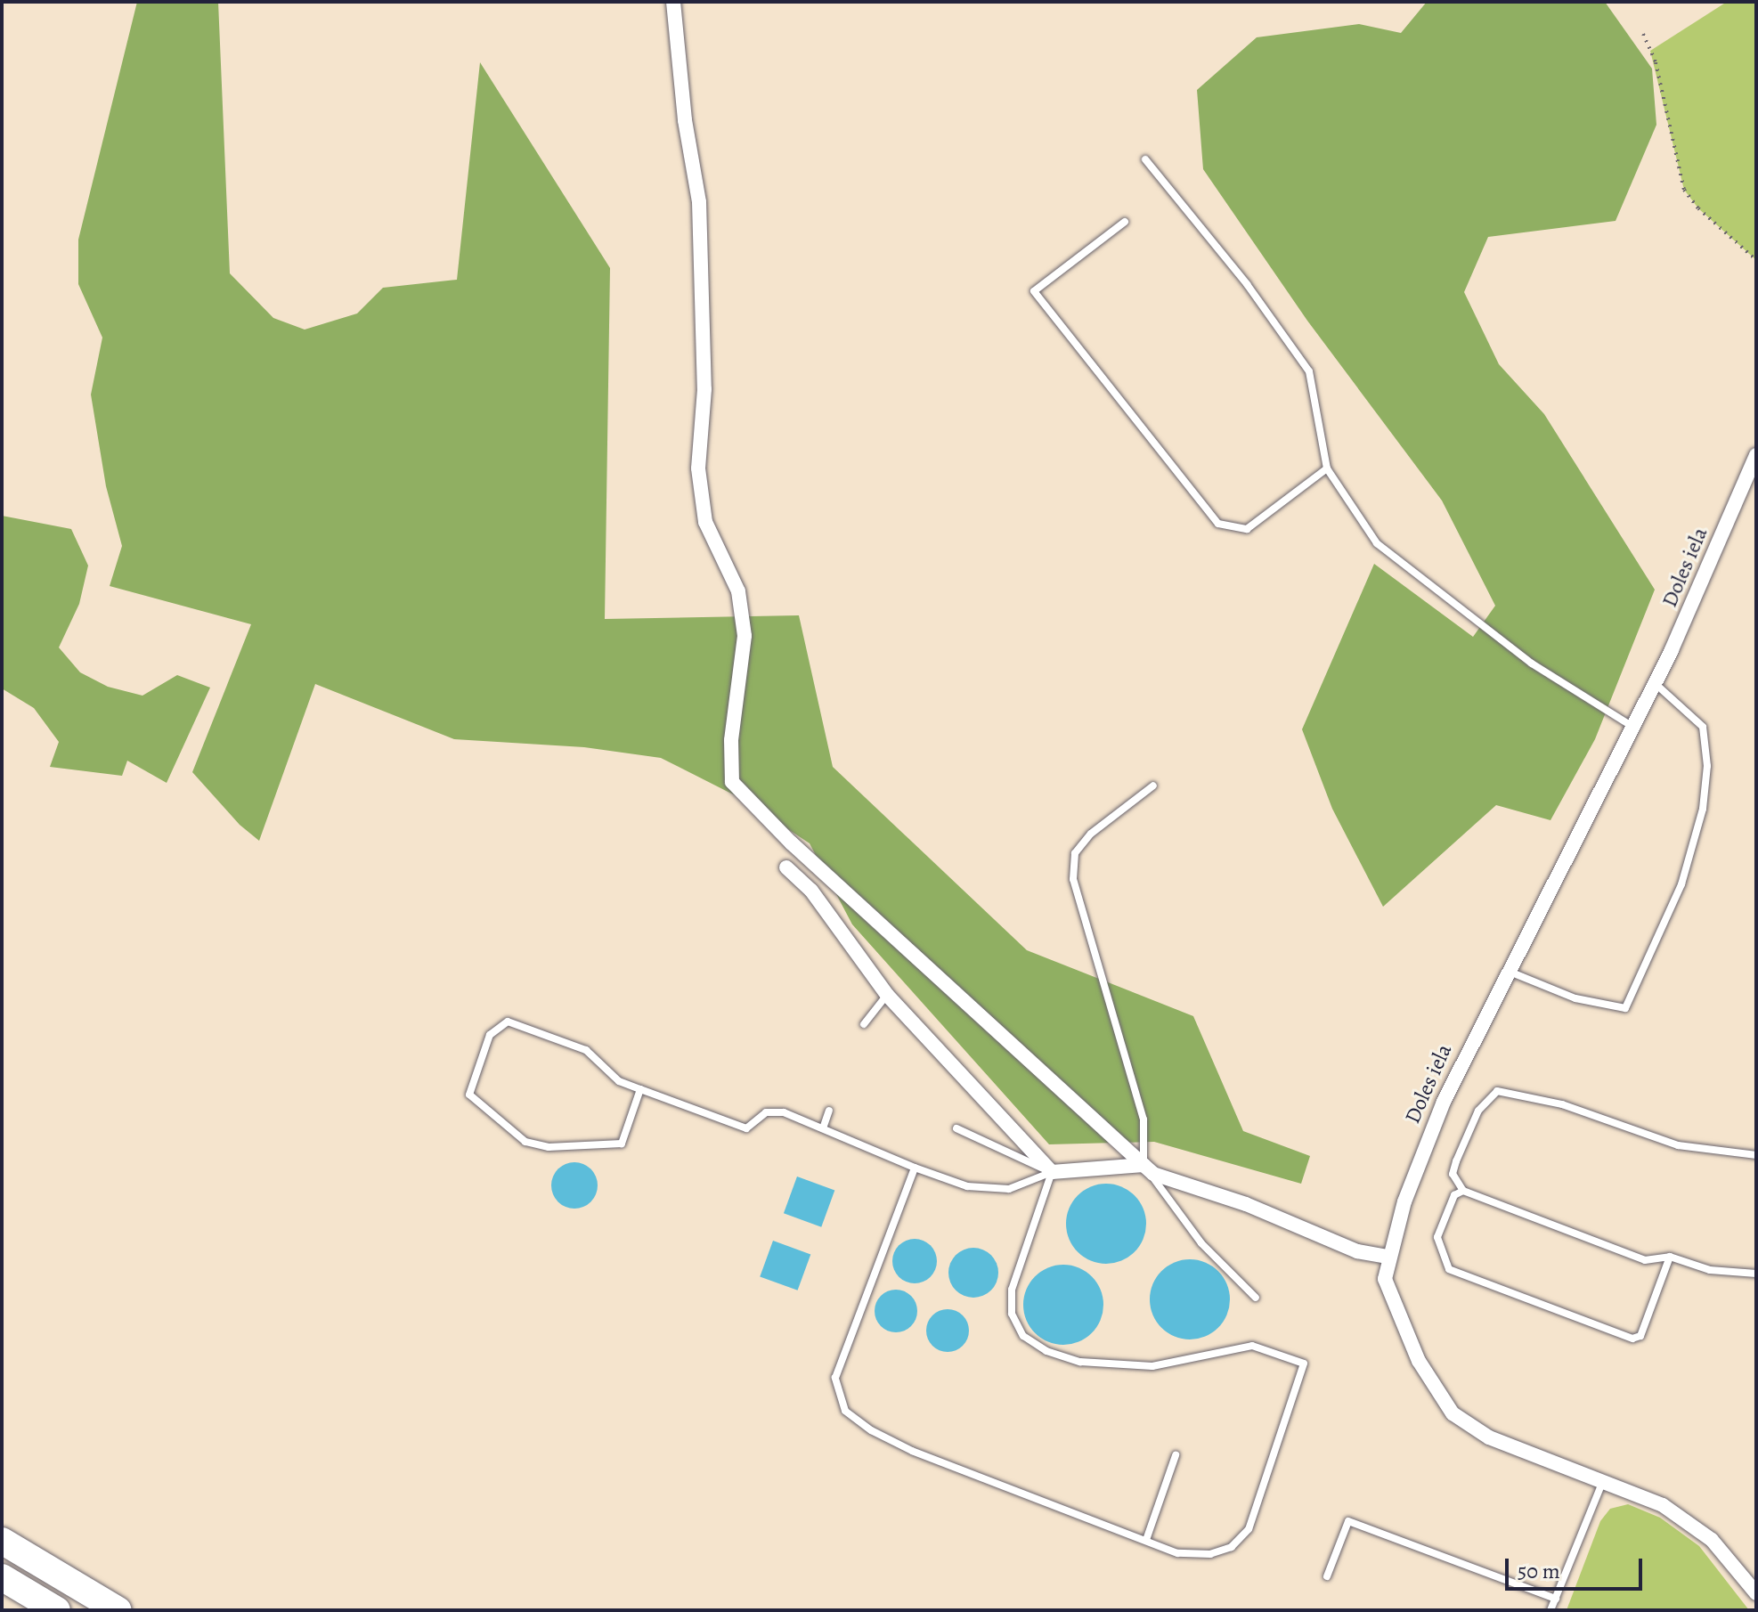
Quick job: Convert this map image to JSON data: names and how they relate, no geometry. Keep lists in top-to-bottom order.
{
  "streets": {
    "street": ["Doles iela"]
  },
  "scale_bar": "50 m"
}
